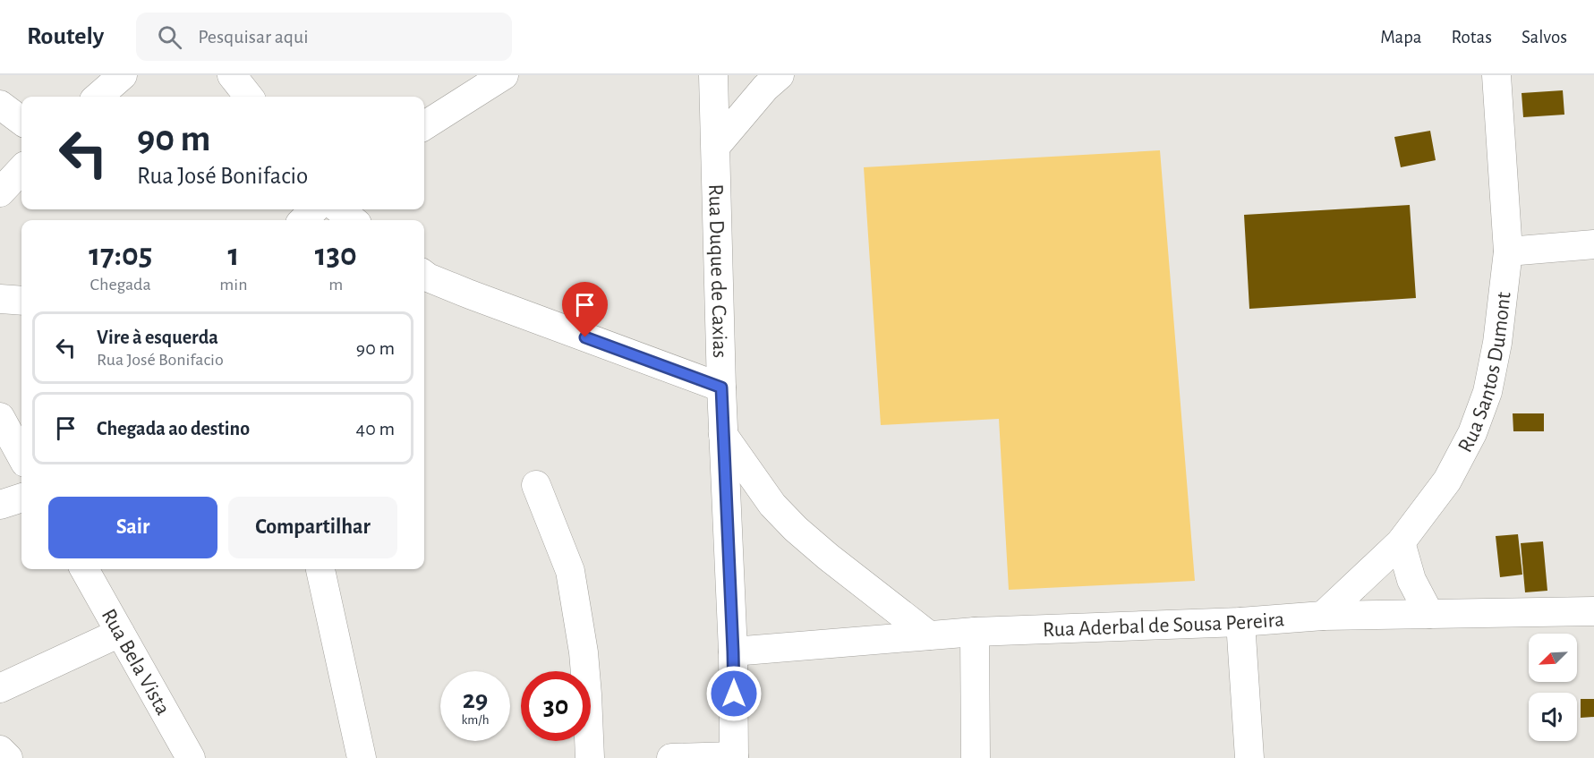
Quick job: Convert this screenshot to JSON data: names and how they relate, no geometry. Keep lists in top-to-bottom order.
{
  "streets": {
    "street": [
      "Rua Duque de Caxias",
      "Rua Santos Dumont",
      "Rua Aderbal de Sousa Pereira",
      "Rua Bela Vista"
    ]
  },
  "crossings": [
    ["Rua Duque de Caxias", "Rua Aderbal de Sousa Pereira"],
    ["Rua Santos Dumont", "Rua Aderbal de Sousa Pereira"]
  ],
  "north": "bottom left",
  "page": {
    "header": "Routely",
    "search": "Pesquisar aqui",
    "nav": ["Mapa", "Rotas", "Salvos"],
    "turn": ["90 m", "Rua José Bonifacio"],
    "eta": [
      "17:05",
      "Chegada",
      "1",
      "min",
      "130",
      "m"
    ],
    "list": [
      {
        "name": "Vire à esquerda",
        "note": "Rua José Bonifacio",
        "value": "90 m"
      },
      {
        "name": "Chegada ao destino",
        "value": "40 m"
      }
    ],
    "buttons": ["Sair", "Compartilhar"],
    "speed": "29 km/h",
    "limit": "30"
  }
}
